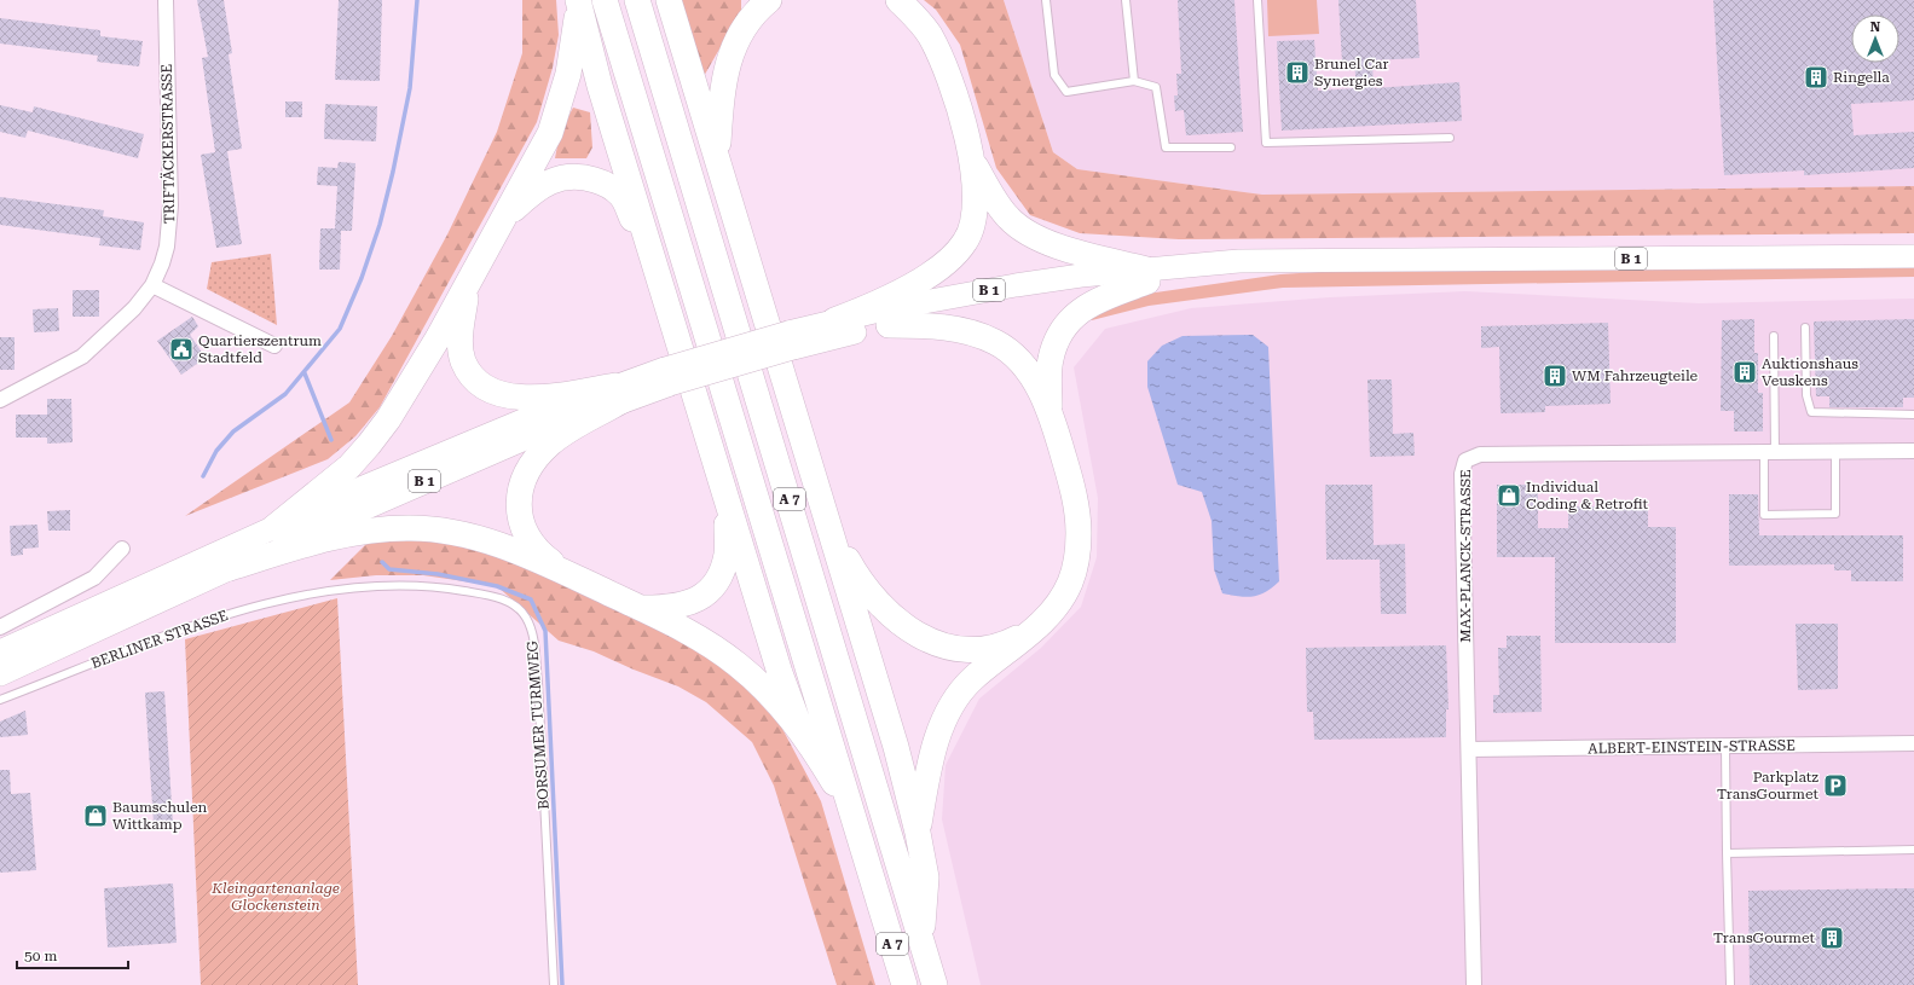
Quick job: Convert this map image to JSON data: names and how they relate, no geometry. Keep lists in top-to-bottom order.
{
  "streets": {
    "highway": ["A 7"],
    "main road": ["B 1"],
    "street": ["TRIFTÄCKERSTRASSE", "MAX-PLANCK-STRASSE", "ALBERT-EINSTEIN-STRASSE"],
    "lane": ["BERLINER STRASSE", "BORSUMER TURMWEG"]
  },
  "crossings": [
    ["MAX-PLANCK-STRASSE", "ALBERT-EINSTEIN-STRASSE"],
    ["BERLINER STRASSE", "BORSUMER TURMWEG"]
  ],
  "parks": ["Kleingartenanlage Glockenstein"],
  "places": {
    "building": [
      "Brunel Car Synergies",
      "Ringella",
      "Auktionshaus Veuskens",
      "WM Fahrzeugteile",
      "TransGourmet"
    ],
    "public building": ["Quartierszentrum Stadtfeld"],
    "shop": ["Individual Coding & Retrofit", "Baumschulen Wittkamp"],
    "parking": ["Parkplatz TransGourmet"]
  },
  "scale_bar": "50 m",
  "north": "top"
}
